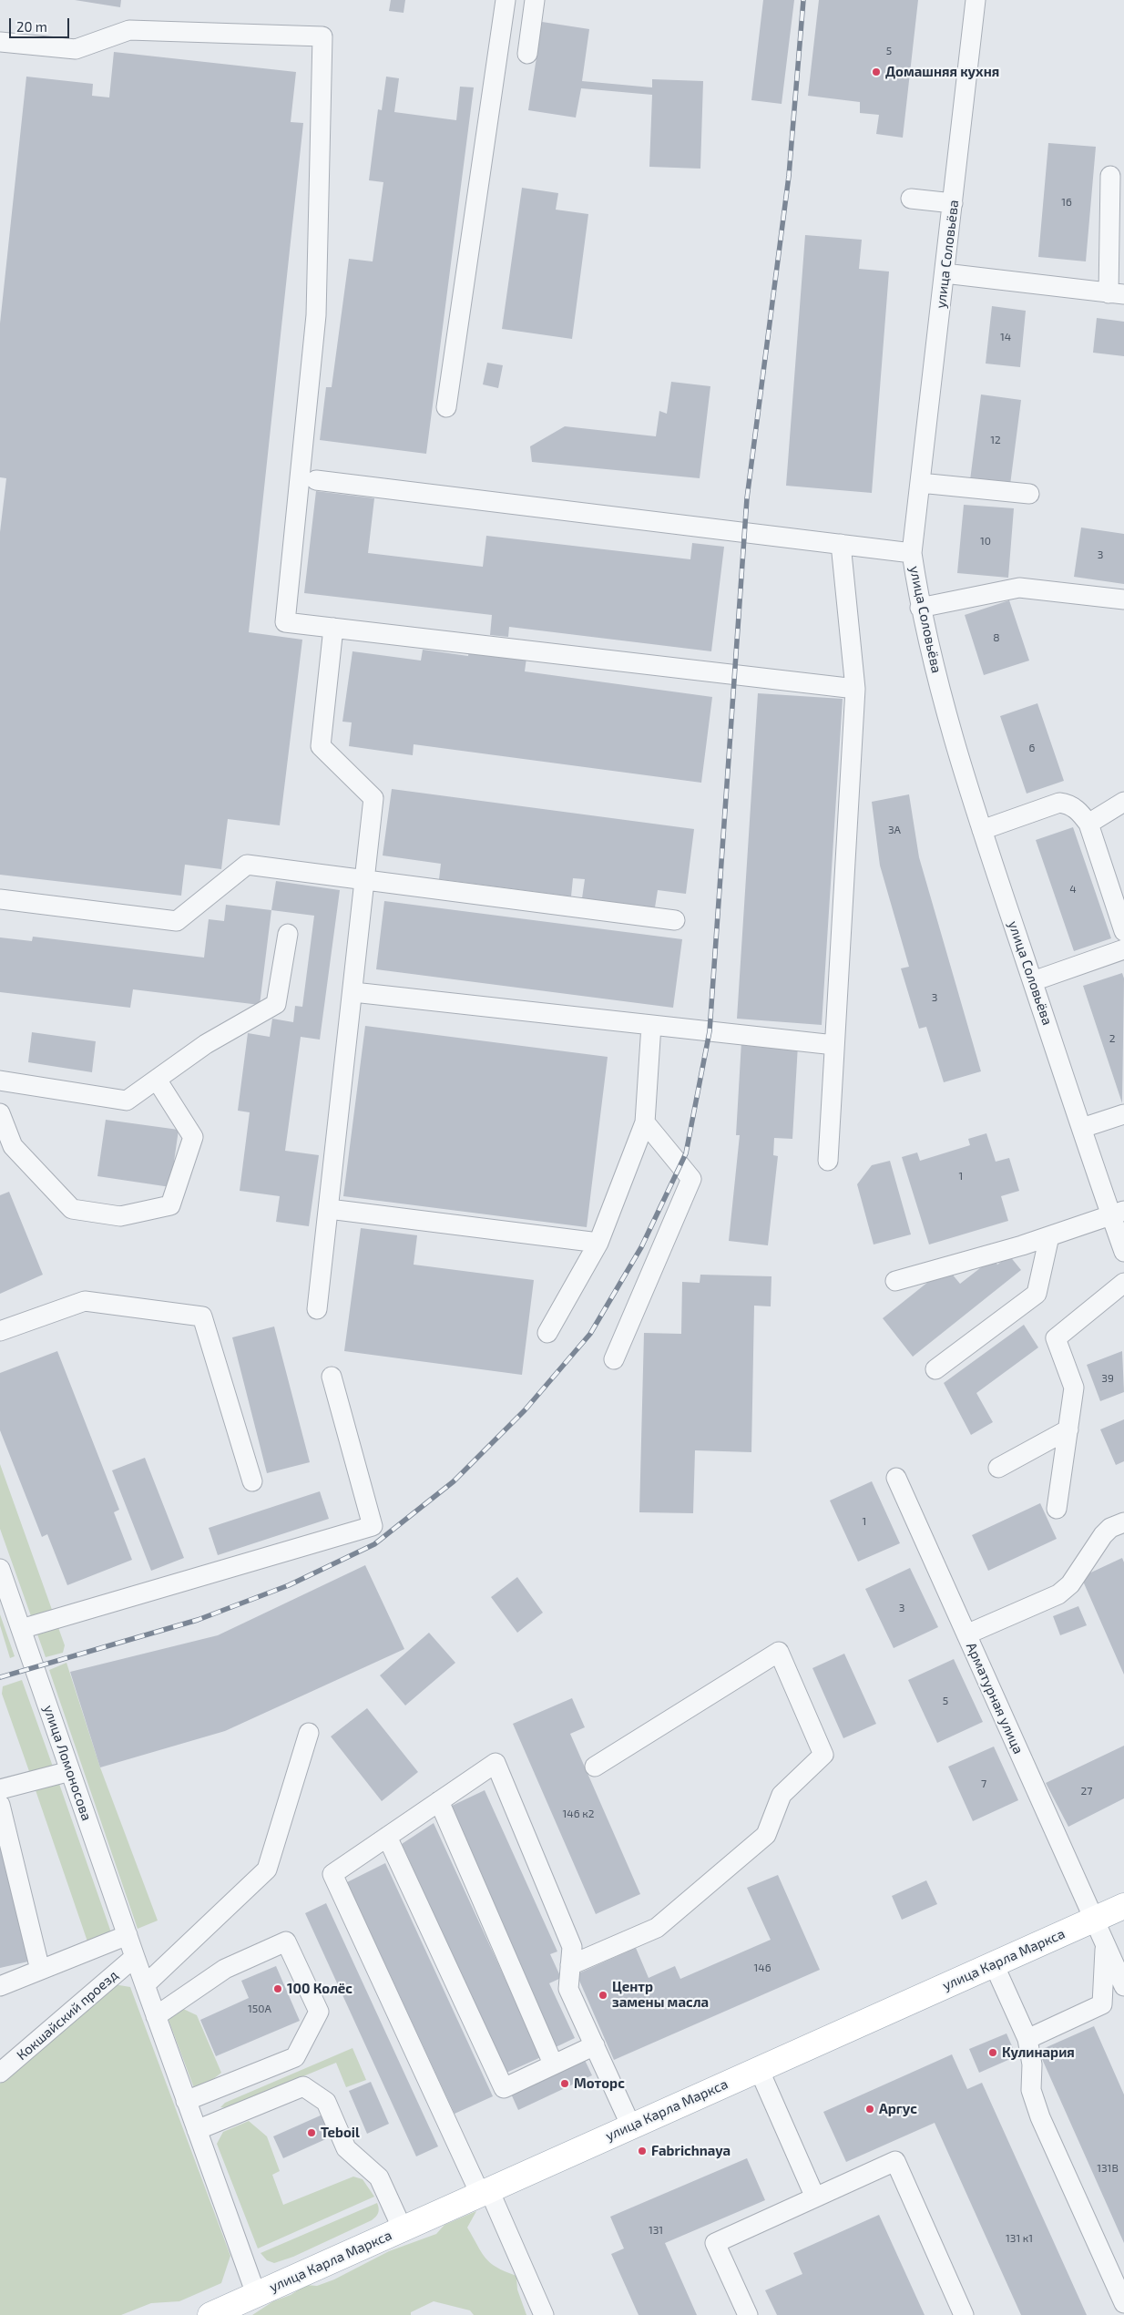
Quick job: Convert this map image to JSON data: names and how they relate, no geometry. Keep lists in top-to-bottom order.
{
  "streets": {
    "main road": ["улица Карла Маркса"],
    "street": [
      "улица Соловьёва",
      "Арматурная улица",
      "улица Ломоносова",
      "Кокшайский проезд"
    ]
  },
  "crossings": [
    ["Арматурная улица", "улица Карла Маркса"],
    ["улица Ломоносова", "улица Карла Маркса"],
    ["улица Ломоносова", "Кокшайский проезд"]
  ],
  "places": [
    "Домашняя кухня",
    "100 Колёс",
    "Центр замены масла",
    "Кулинария",
    "Моторс",
    "Аргус",
    "Teboil",
    "Fabrichnaya"
  ],
  "house_numbers": [
    "5",
    "16",
    "14",
    "12",
    "10",
    "3",
    "8",
    "6",
    "3А",
    "4",
    "3",
    "2",
    "1",
    "39",
    "1",
    "3",
    "5",
    "7",
    "27",
    "146 к2",
    "146",
    "150А",
    "131В",
    "131",
    "131 к1"
  ],
  "scale_bar": "20 m"
}
